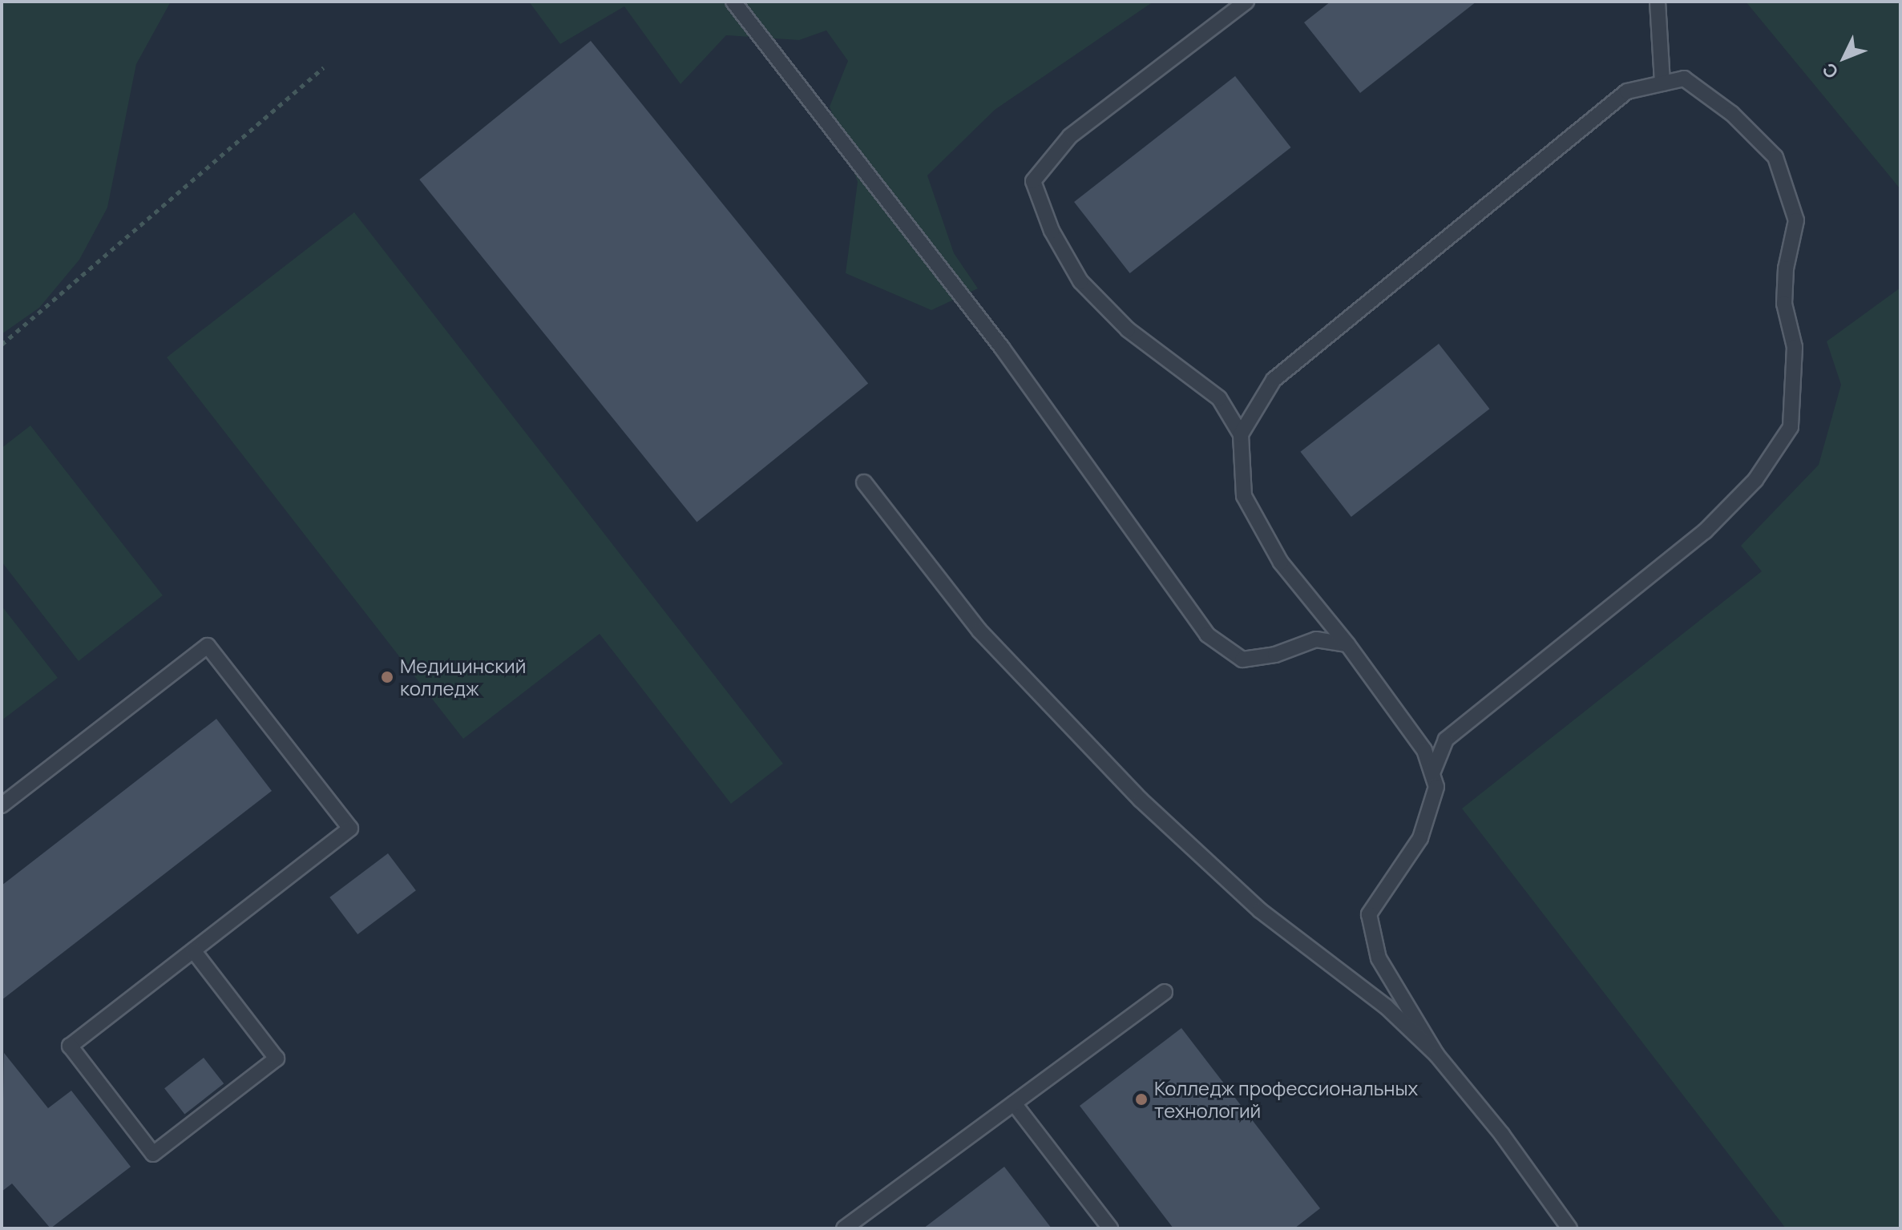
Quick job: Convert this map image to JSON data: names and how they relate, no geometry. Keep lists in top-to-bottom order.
{
  "places": ["Медицинский колледж", "Колледж профессиональных технологий"],
  "north": "bottom left"
}
